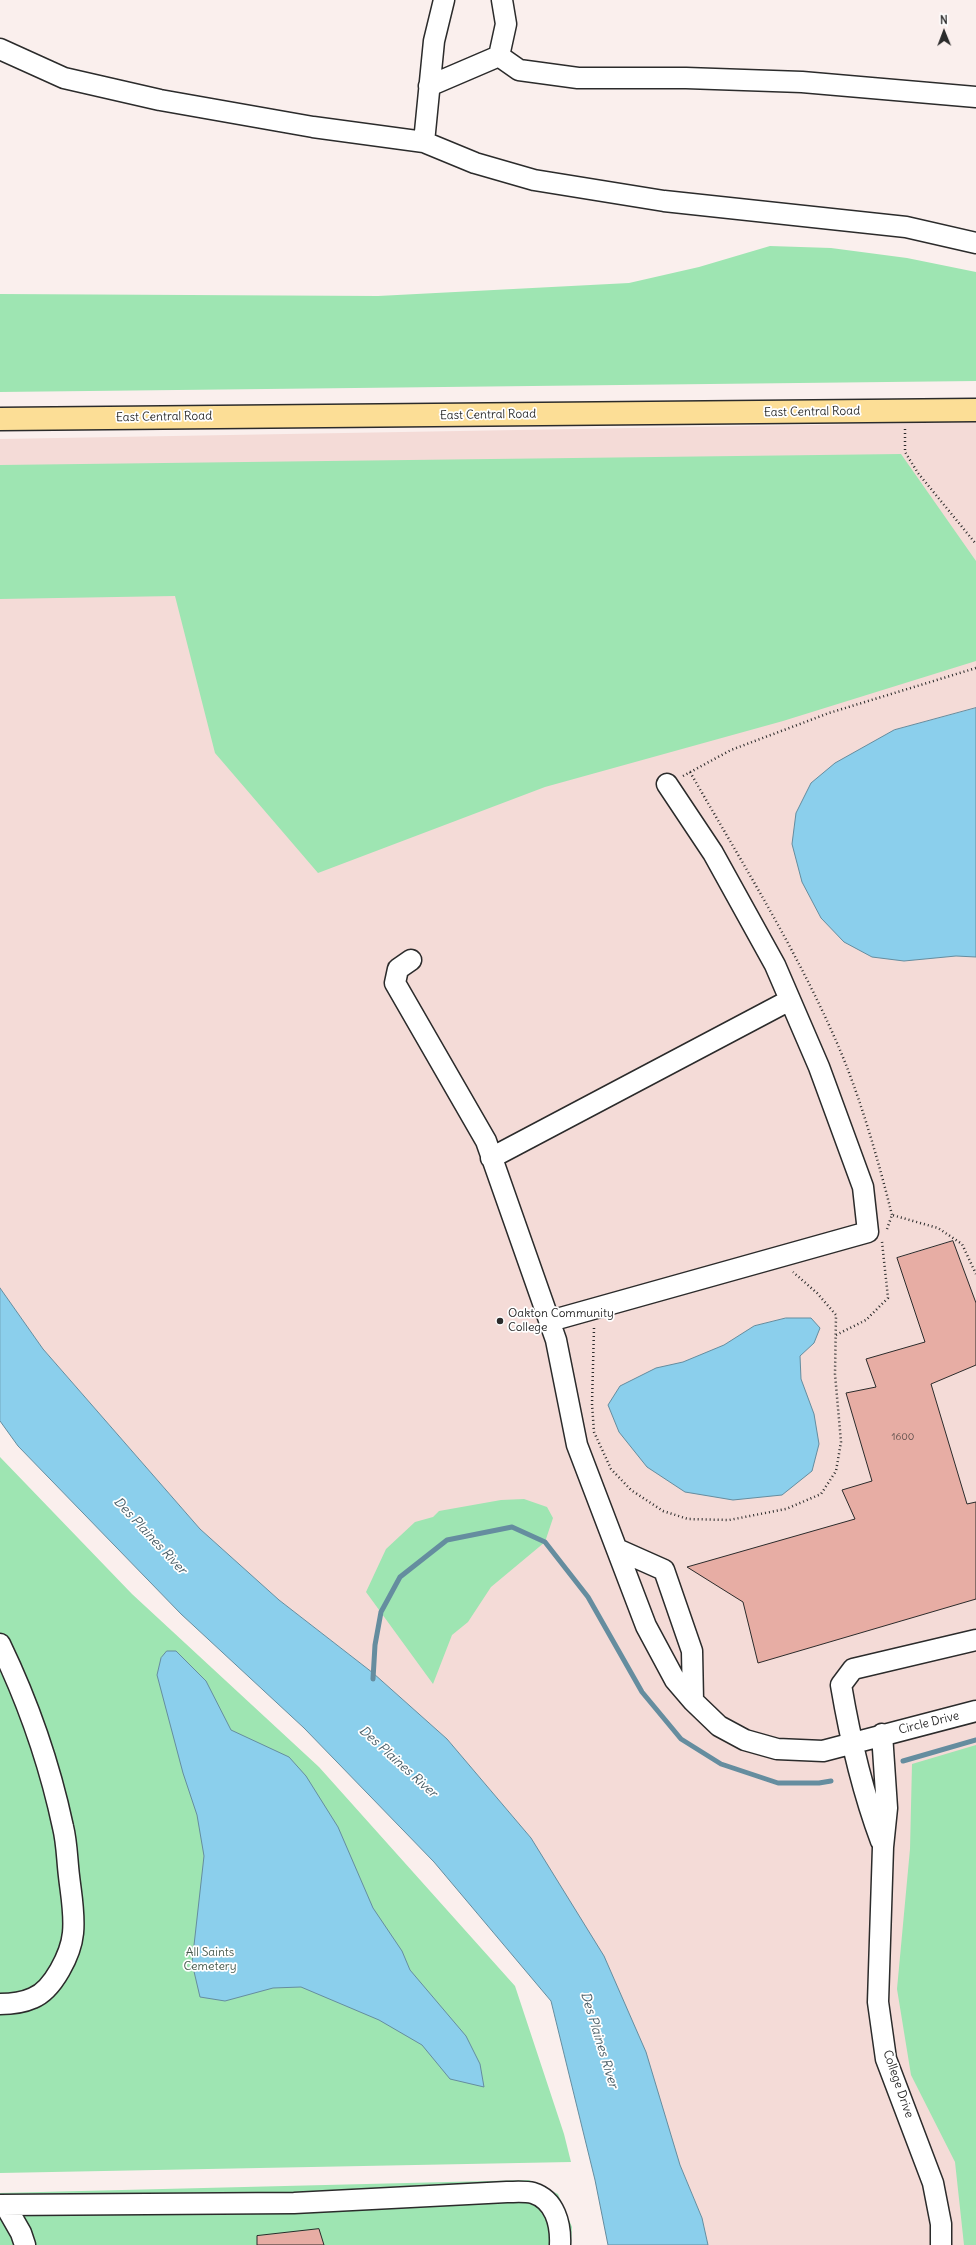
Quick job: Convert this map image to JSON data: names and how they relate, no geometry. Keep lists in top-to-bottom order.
{
  "streets": {
    "main road": ["East Central Road"],
    "street": ["Circle Drive", "College Drive"]
  },
  "crossings": [
    ["Circle Drive", "College Drive"]
  ],
  "water": ["Des Plaines River"],
  "parks": ["All Saints Cemetery"],
  "places": ["Oakton Community College"],
  "house_numbers": ["1600"],
  "north": "top"
}
